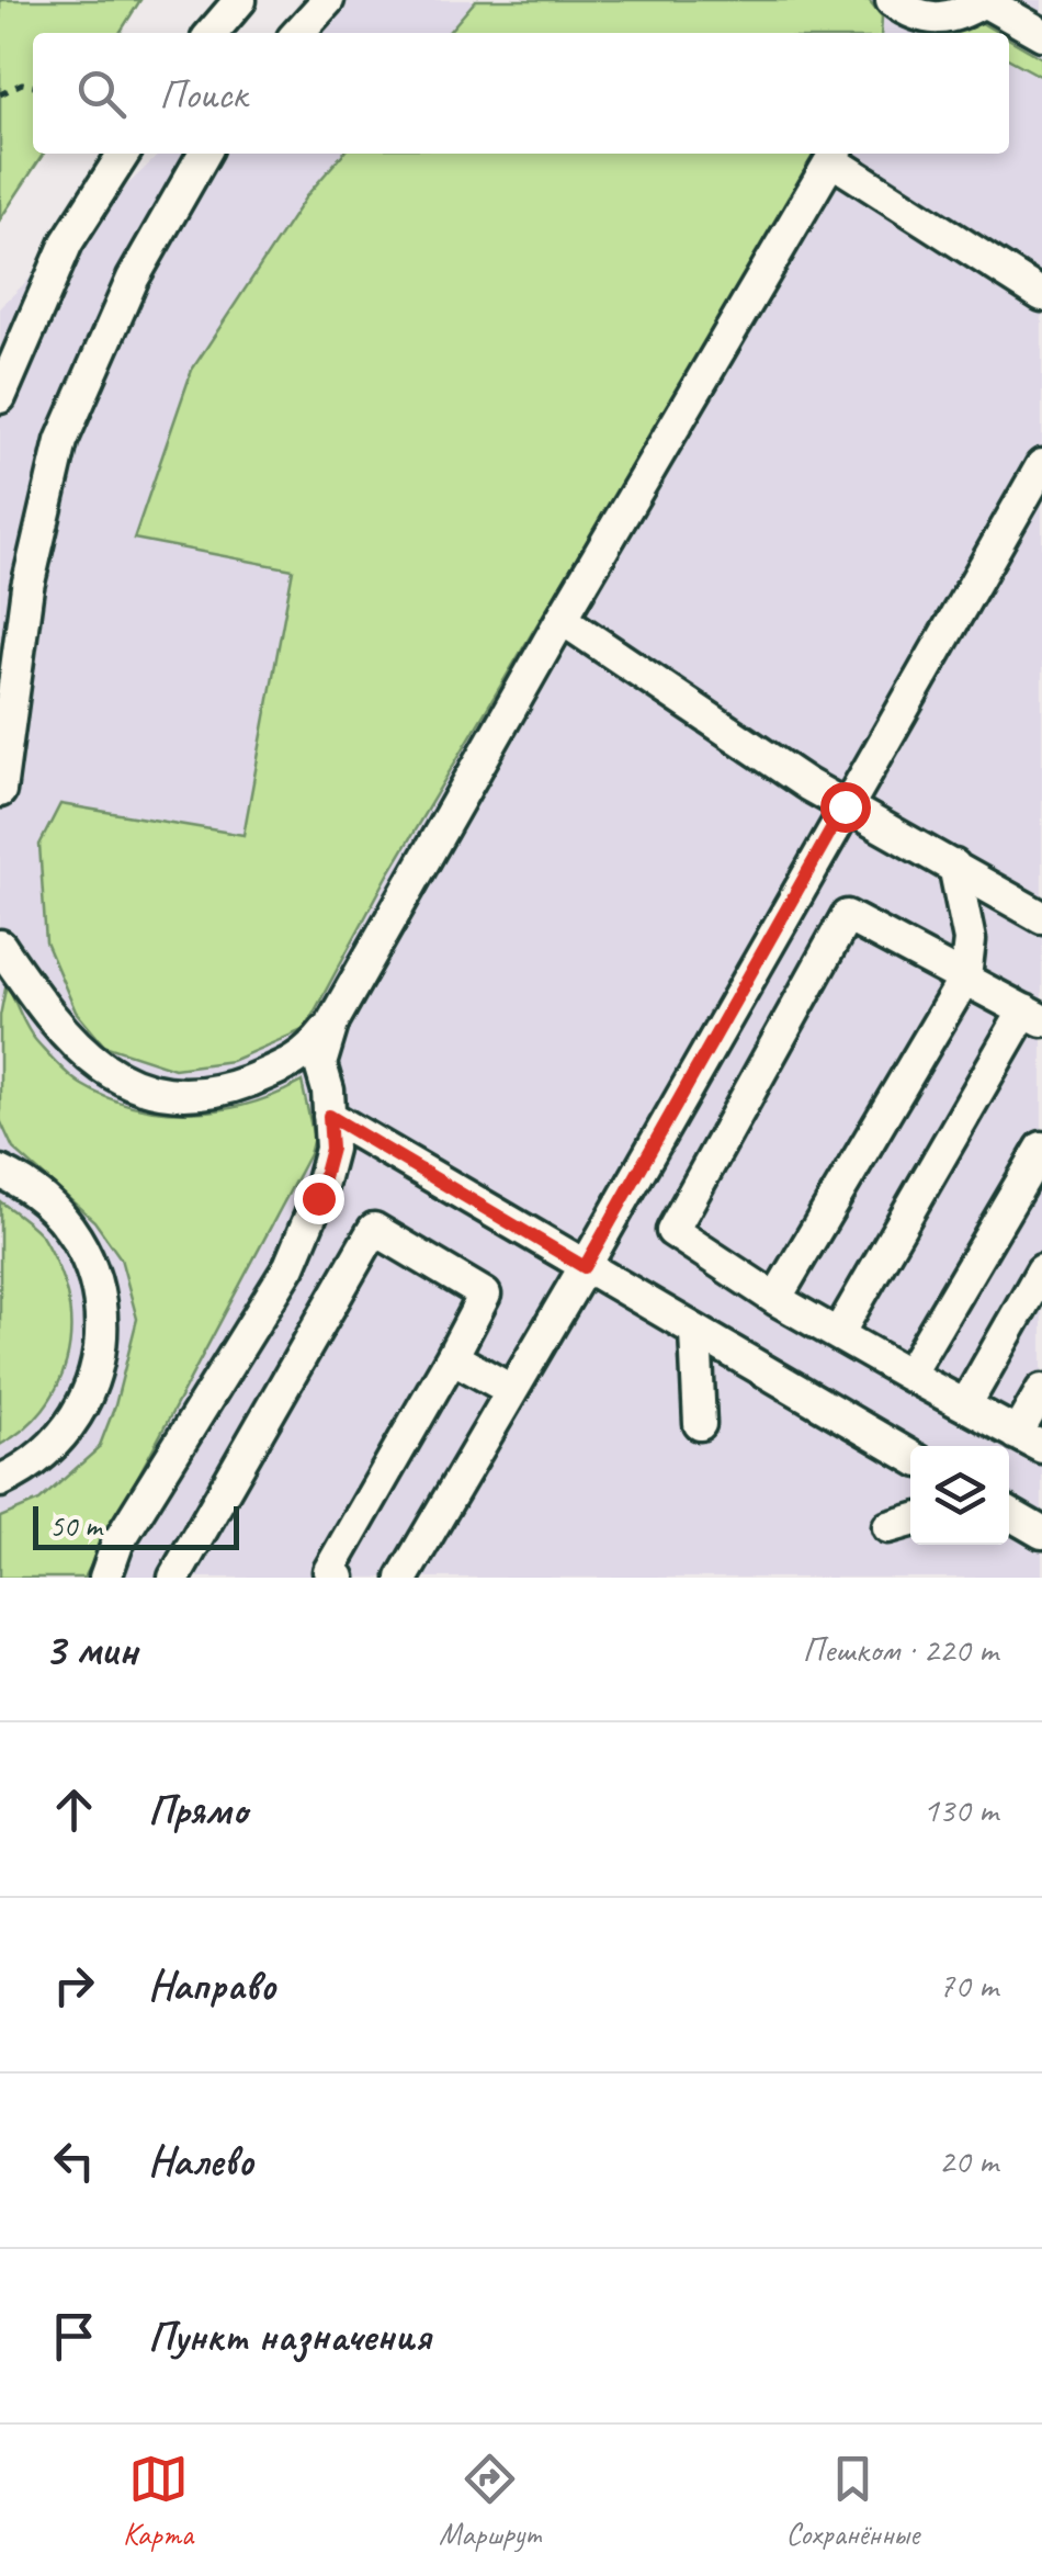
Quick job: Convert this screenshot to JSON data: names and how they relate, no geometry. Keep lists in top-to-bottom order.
{
  "scale_bar": "50 m",
  "page": {
    "search": "Поиск",
    "scale": "50 m",
    "heading": ["3 мин", "Пешком · 220 m"],
    "list": [
      ["Прямо", "130 m"],
      ["Направо", "70 m"],
      ["Налево", "20 m"],
      "Пункт назначения"
    ],
    "nav": ["Карта", "Маршрут", "Сохранённые"]
  }
}
